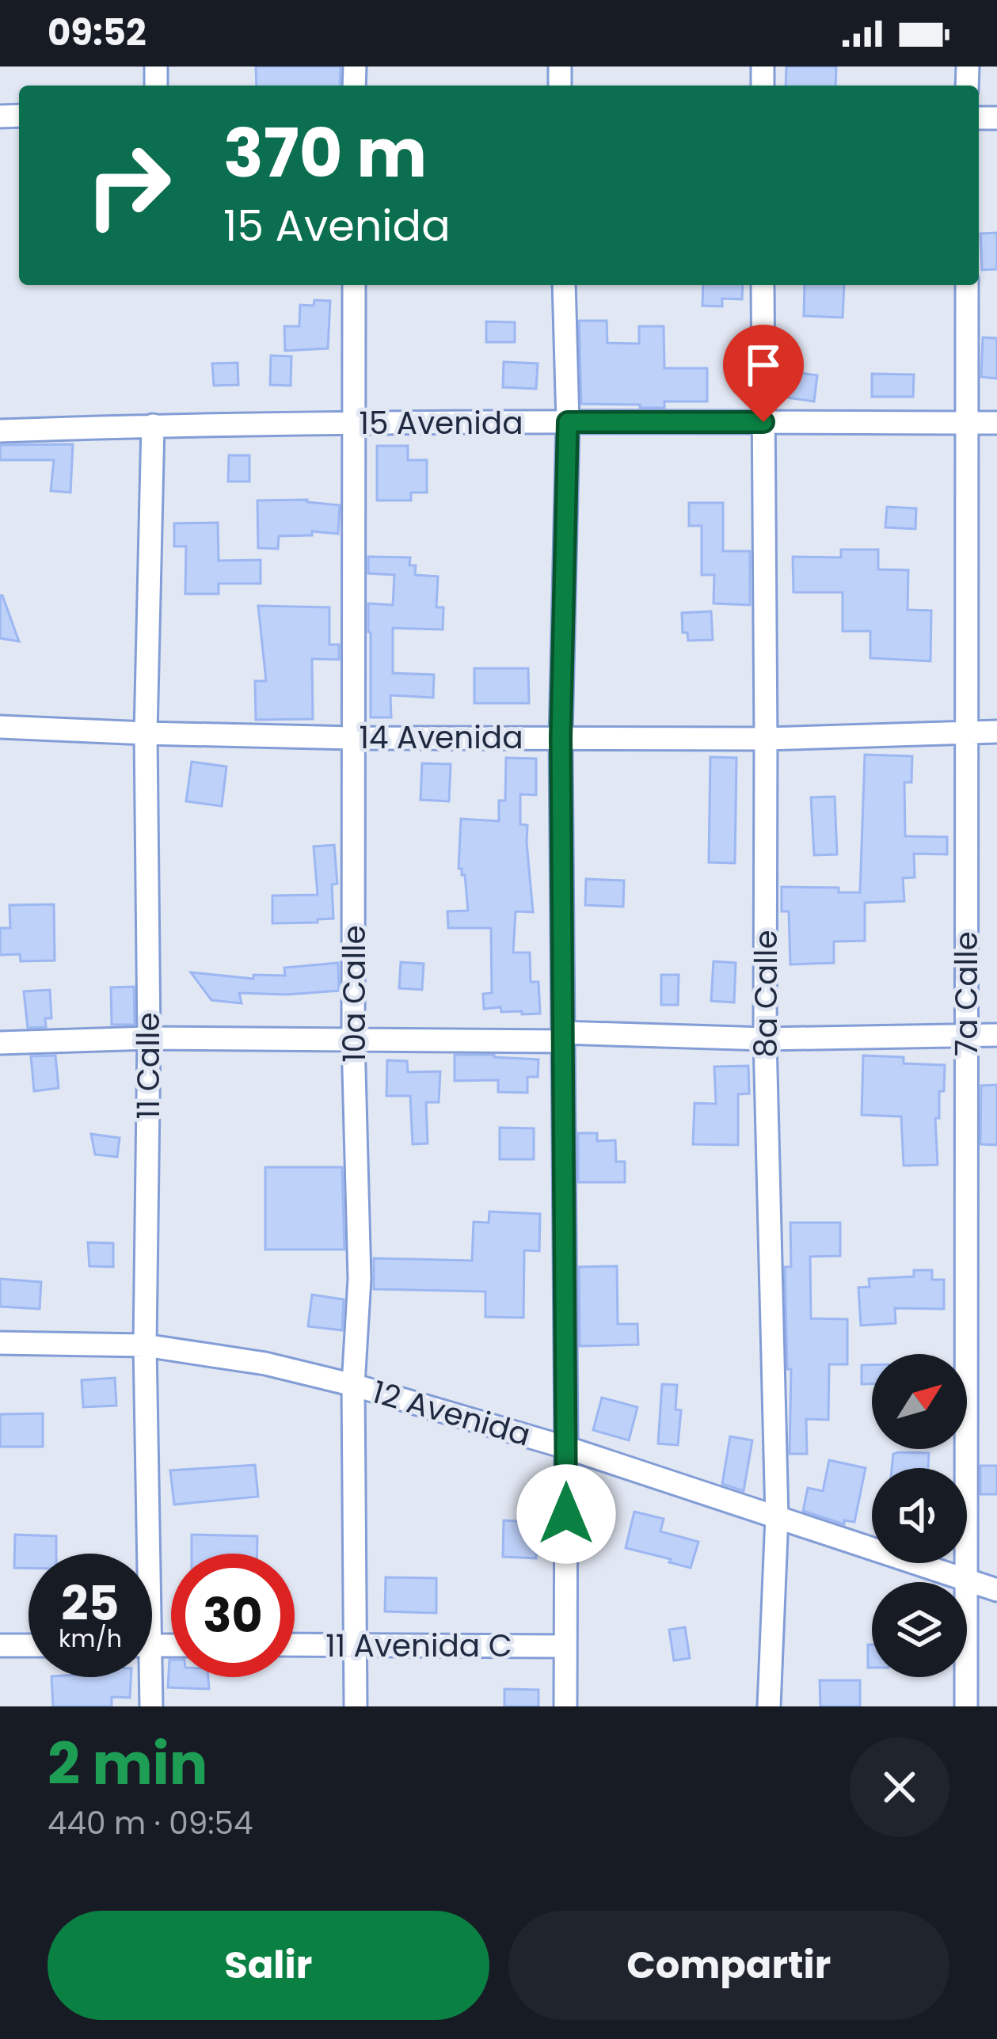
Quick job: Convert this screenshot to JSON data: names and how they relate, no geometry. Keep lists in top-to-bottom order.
{
  "streets": {
    "street": [
      "15 Avenida",
      "14 Avenida",
      "10a Calle",
      "8a Calle",
      "7a Calle",
      "11 Calle",
      "12 Avenida",
      "11 Avenida C"
    ]
  },
  "crossings": [
    ["15 Avenida", "10a Calle"],
    ["15 Avenida", "8a Calle"],
    ["15 Avenida", "7a Calle"],
    ["15 Avenida", "11 Calle"],
    ["14 Avenida", "10a Calle"],
    ["14 Avenida", "8a Calle"],
    ["14 Avenida", "7a Calle"],
    ["14 Avenida", "11 Calle"],
    ["10a Calle", "12 Avenida"],
    ["10a Calle", "11 Avenida C"],
    ["8a Calle", "12 Avenida"],
    ["7a Calle", "12 Avenida"],
    ["11 Calle", "12 Avenida"]
  ],
  "north": "top right",
  "page": {
    "status": "09:52",
    "turn": ["370 m", "15 Avenida"],
    "speed": "25 km/h",
    "limit": "30",
    "heading": ["2 min", "440 m · 09:54"],
    "buttons": ["Salir", "Compartir"]
  }
}
